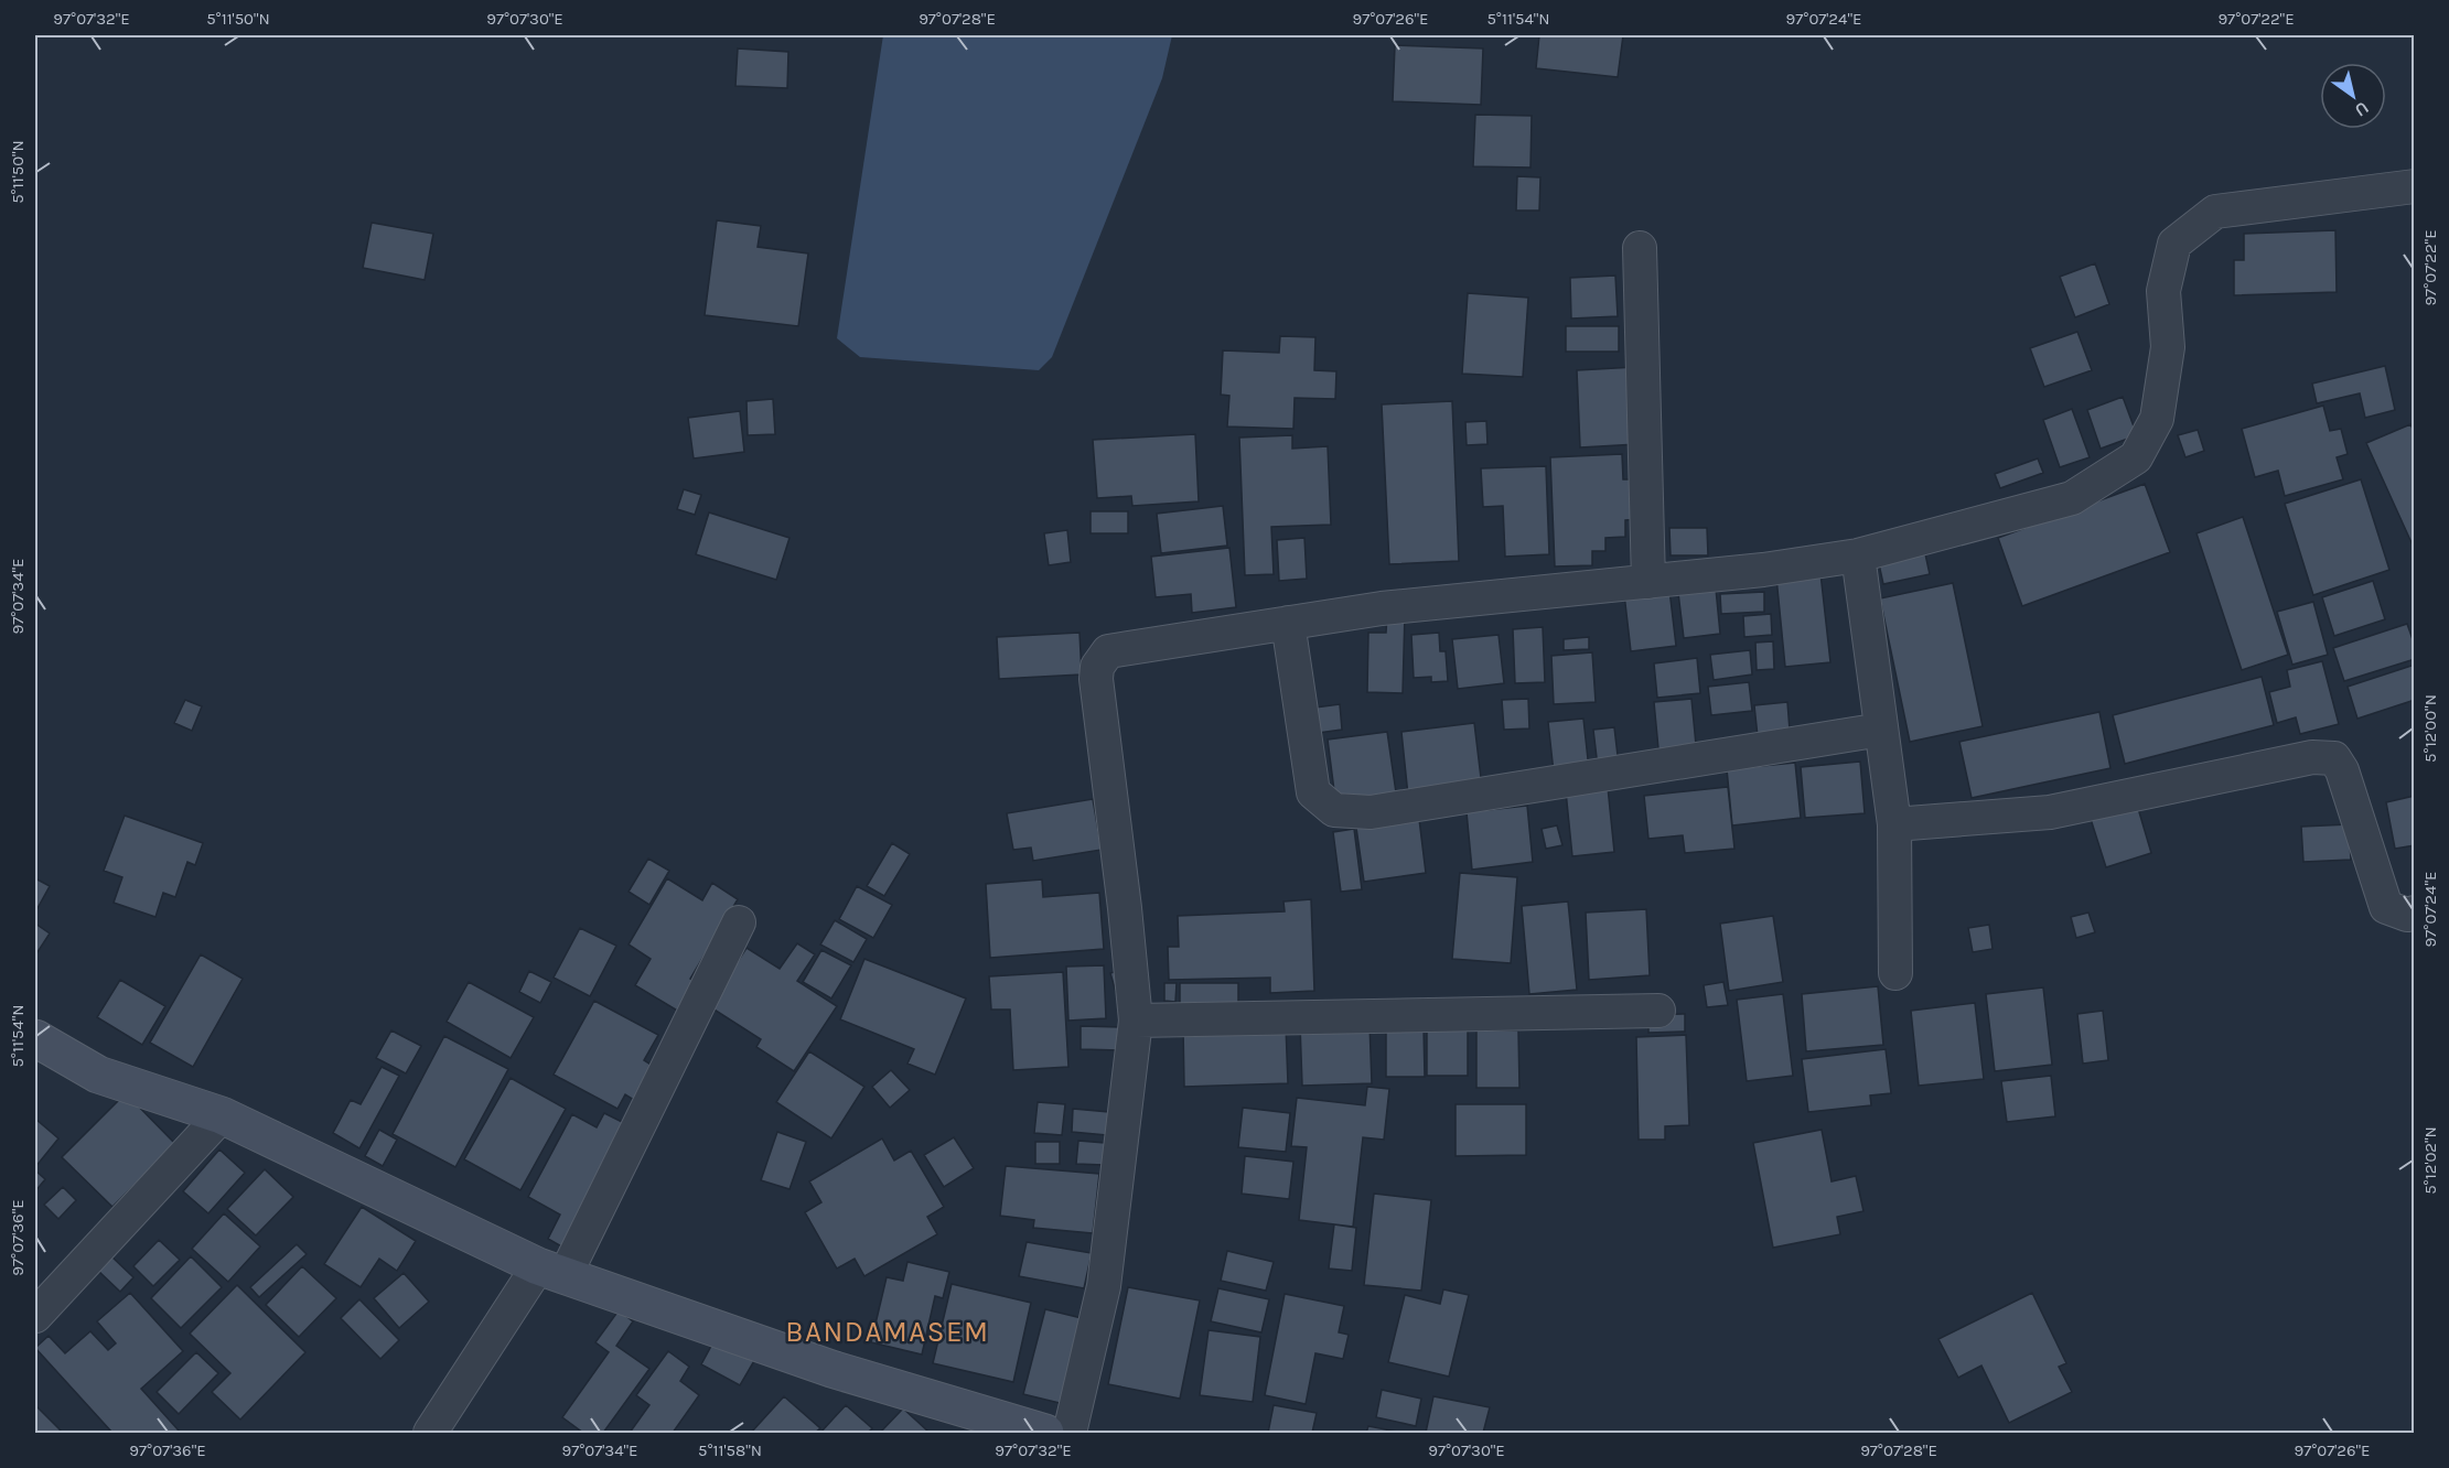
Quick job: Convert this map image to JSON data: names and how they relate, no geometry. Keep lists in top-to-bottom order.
{
  "districts": ["BANDAMASEM"],
  "north": "bottom right",
  "coordinates": [
    "97°07'32\"E",
    "5°11'50\"N",
    "97°07'30\"E",
    "97°07'28\"E",
    "97°07'26\"E",
    "5°11'54\"N",
    "97°07'24\"E",
    "97°07'22\"E",
    "97°07'34\"E",
    "5°12'00\"N",
    "5°12'02\"N",
    "97°07'36\"E",
    "5°11'58\"N"
  ]
}
